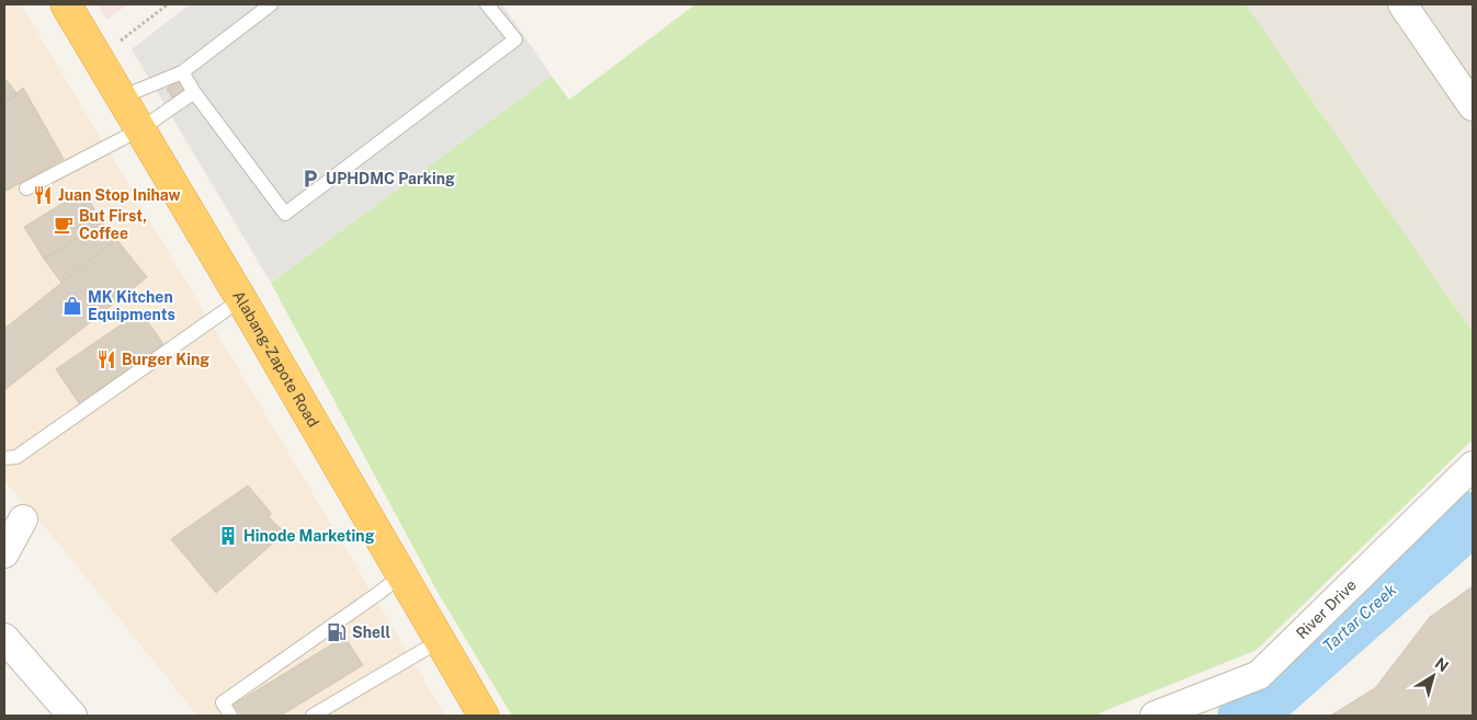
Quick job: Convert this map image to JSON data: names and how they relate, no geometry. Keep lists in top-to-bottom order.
{
  "streets": {
    "highway": ["Alabang-Zapote Road"],
    "street": ["River Drive"]
  },
  "water": ["Tartar Creek"],
  "places": {
    "parking": ["UPHDMC Parking"],
    "restaurant": ["Juan Stop Inihaw", "Burger King"],
    "cafe": ["But First, Coffee"],
    "shop": ["MK Kitchen Equipments"],
    "building": ["Hinode Marketing"],
    "fuel station": ["Shell"]
  },
  "north": "top right"
}
